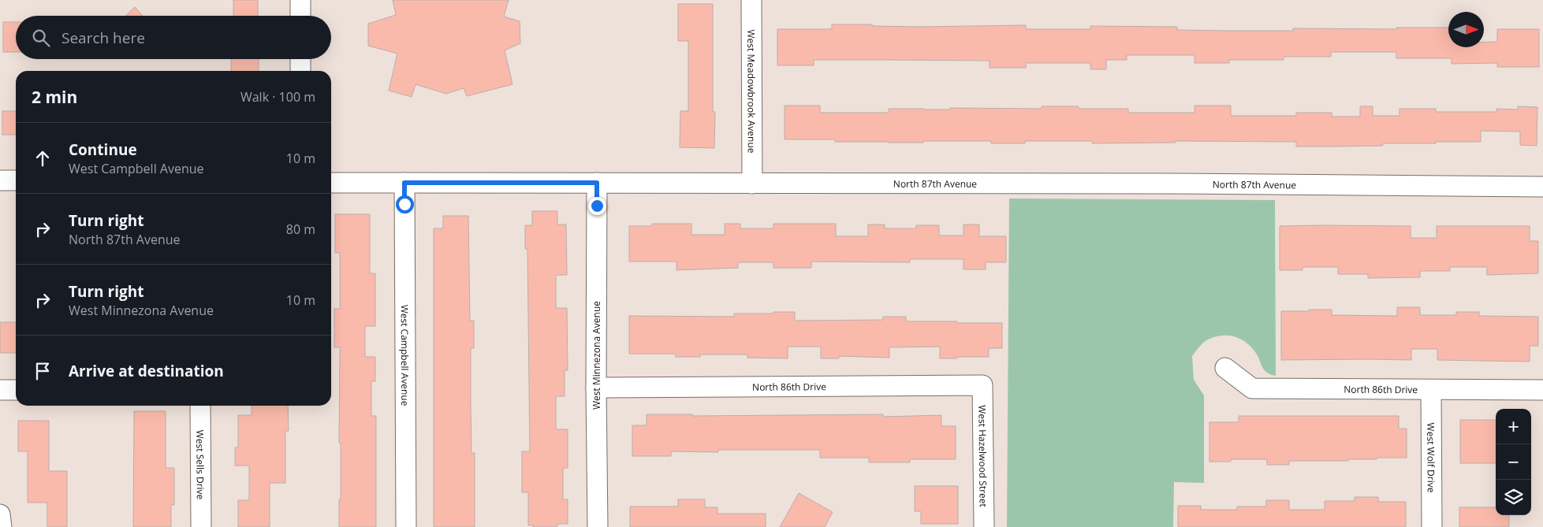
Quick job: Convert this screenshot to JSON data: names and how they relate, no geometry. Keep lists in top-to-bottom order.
{
  "streets": {
    "street": [
      "West Meadowbrook Avenue",
      "North 87th Avenue",
      "West Campbell Avenue",
      "West Minnezona Avenue",
      "North 86th Drive",
      "West Hazelwood Street",
      "West Wolf Drive",
      "West Sells Drive"
    ]
  },
  "crossings": [
    ["West Meadowbrook Avenue", "North 87th Avenue"],
    ["North 87th Avenue", "West Campbell Avenue"],
    ["North 87th Avenue", "West Minnezona Avenue"],
    ["West Minnezona Avenue", "North 86th Drive"],
    ["North 86th Drive", "West Hazelwood Street"],
    ["North 86th Drive", "West Wolf Drive"]
  ],
  "north": "right",
  "page": {
    "search": "Search here",
    "heading": ["2 min", "Walk · 100 m"],
    "list": [
      ["Continue", "West Campbell Avenue", "10 m"],
      ["Turn right", "North 87th Avenue", "80 m"],
      ["Turn right", "West Minnezona Avenue", "10 m"],
      "Arrive at destination"
    ],
    "map_buttons": ["+", "−"]
  }
}
